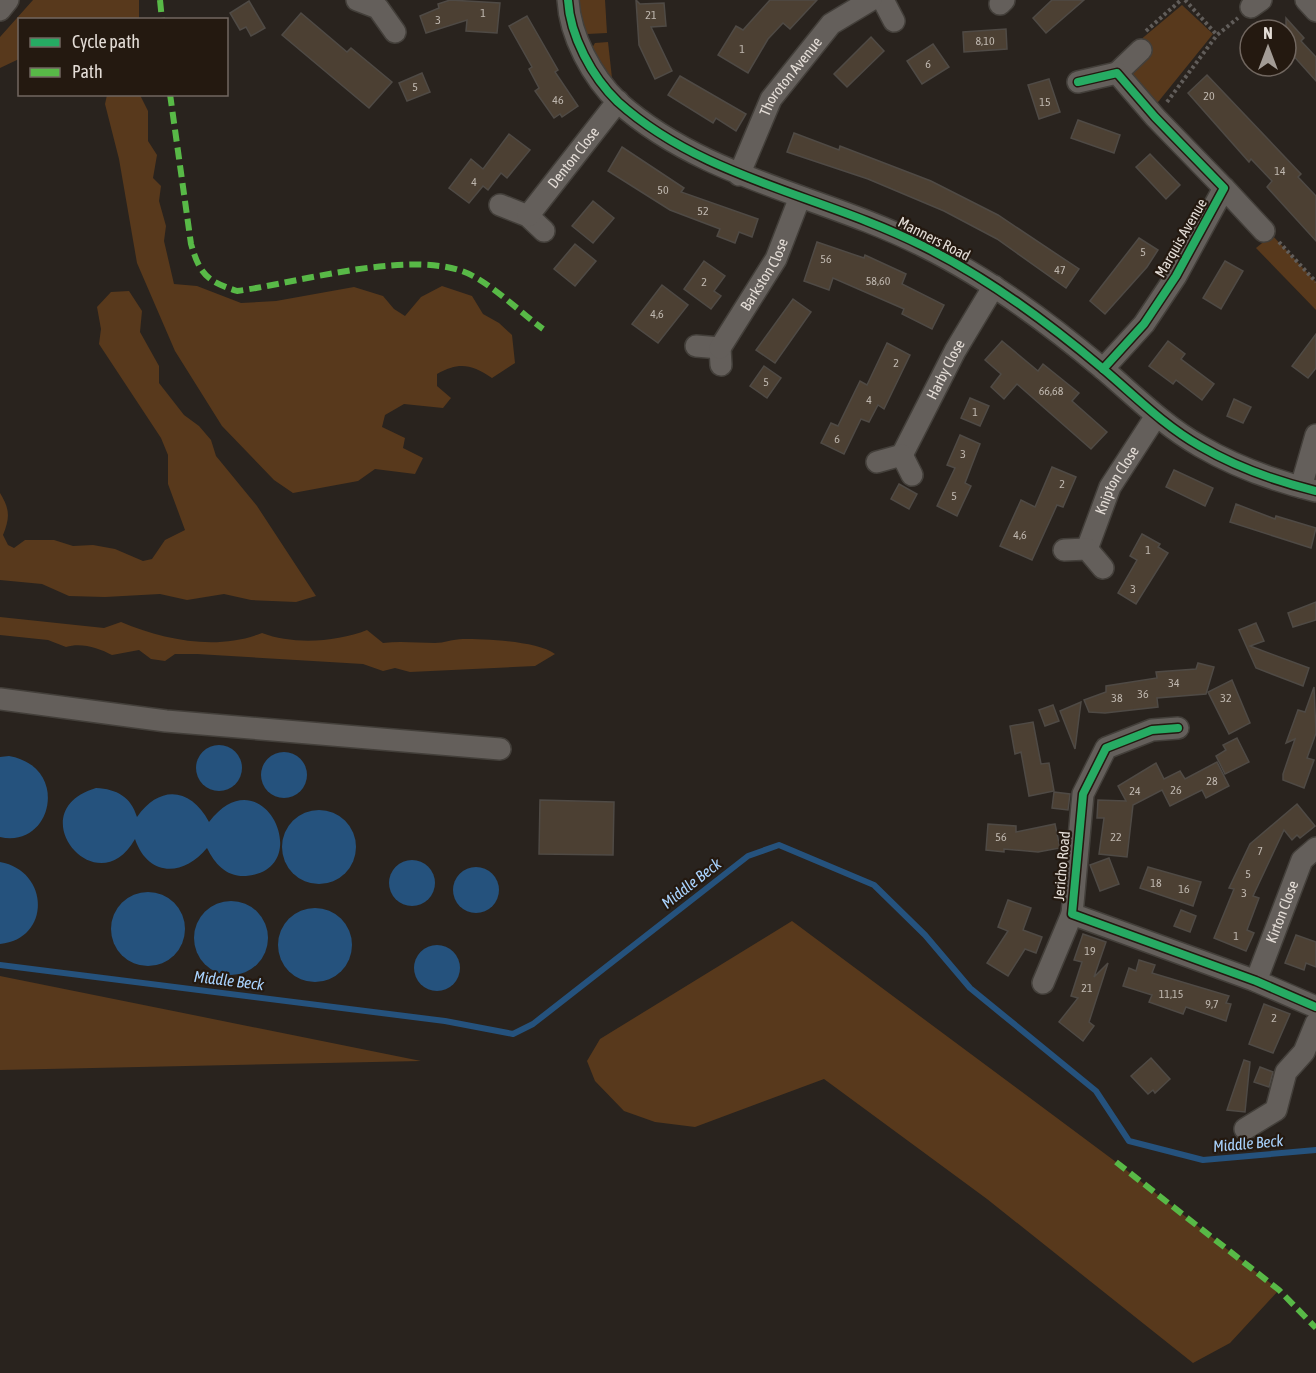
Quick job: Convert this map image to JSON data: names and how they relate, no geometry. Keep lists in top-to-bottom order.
{
  "streets": {
    "street": [
      "Thoroton Avenue",
      "Denton Close",
      "Marquis Avenue",
      "Manners Road",
      "Barkston Close",
      "Harby Close",
      "Knipton Close",
      "Jericho Road",
      "Kirton Close"
    ]
  },
  "crossings": [
    ["Thoroton Avenue", "Manners Road"],
    ["Denton Close", "Manners Road"],
    ["Marquis Avenue", "Manners Road"],
    ["Manners Road", "Barkston Close"],
    ["Manners Road", "Harby Close"],
    ["Manners Road", "Knipton Close"],
    ["Jericho Road", "Kirton Close"]
  ],
  "water": ["Middle Beck"],
  "house_numbers": [
    "1",
    "21",
    "3",
    "8,10",
    "1",
    "6",
    "5",
    "20",
    "46",
    "15",
    "14",
    "4",
    "50",
    "52",
    "5",
    "56",
    "47",
    "58,60",
    "2",
    "4,6",
    "2",
    "5",
    "66,68",
    "4",
    "1",
    "6",
    "3",
    "2",
    "5",
    "4,6",
    "1",
    "3",
    "34",
    "36",
    "38",
    "32",
    "28",
    "26",
    "24",
    "56",
    "22",
    "7",
    "5",
    "18",
    "16",
    "3",
    "1",
    "19",
    "21",
    "11,15",
    "9,7",
    "2"
  ],
  "legend": ["Cycle path", "Path"],
  "north": "top"
}
